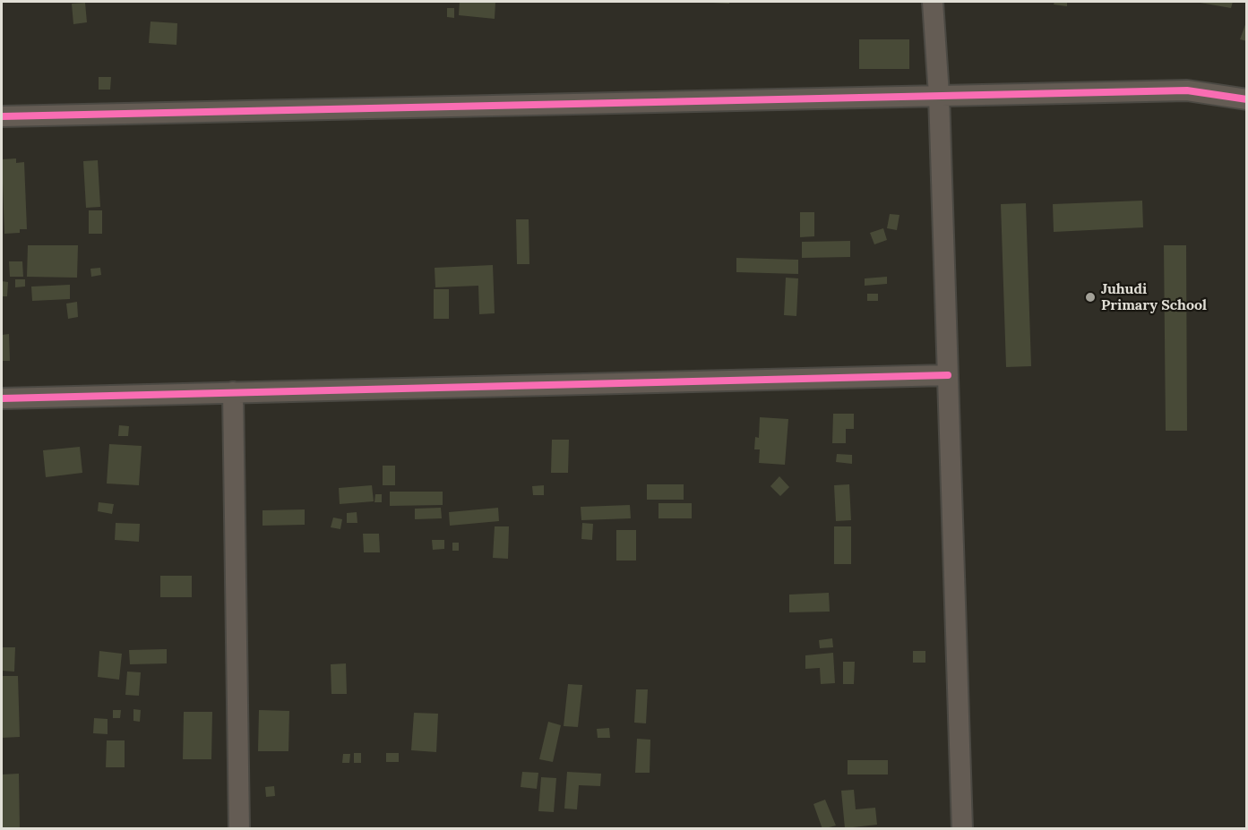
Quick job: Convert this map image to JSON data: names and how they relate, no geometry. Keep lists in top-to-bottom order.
{
  "places": ["Juhudi Primary School"]
}
